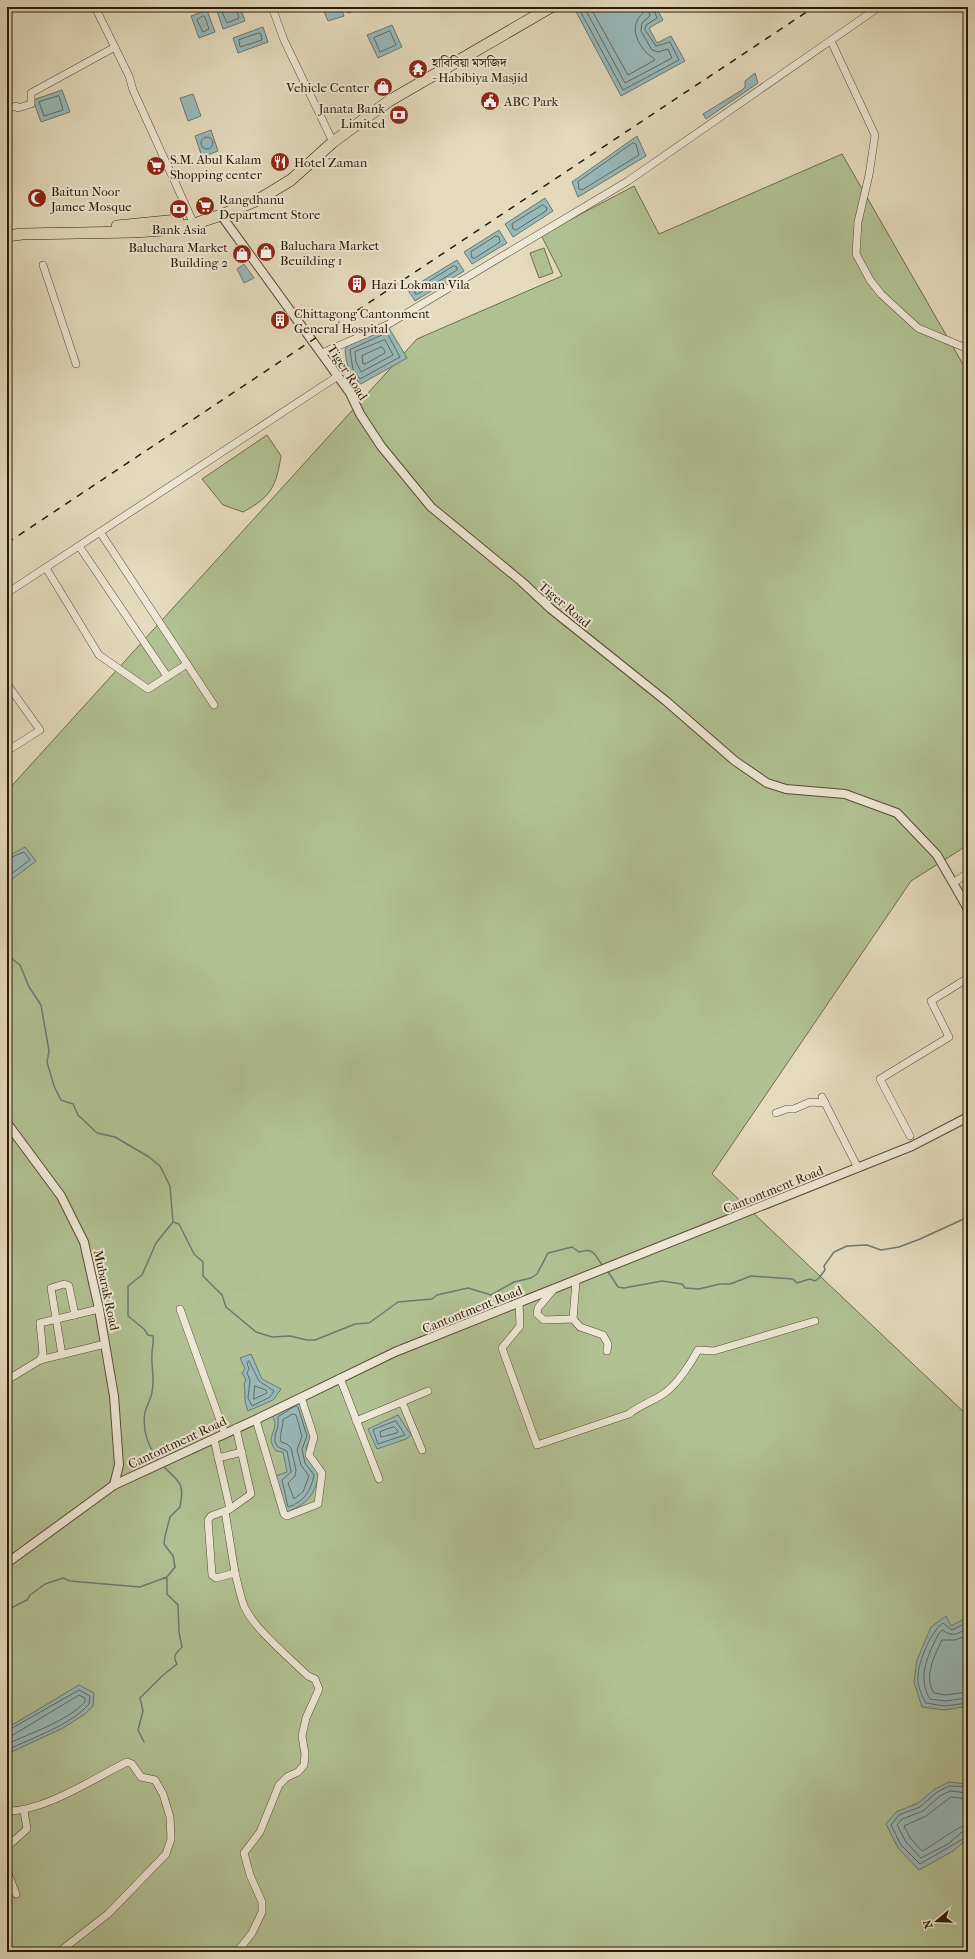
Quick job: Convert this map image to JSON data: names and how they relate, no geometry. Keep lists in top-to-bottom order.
{
  "streets": {
    "street": ["Tiger Road", "Cantontment Road", "Mubarak Road"]
  },
  "crossings": [
    ["Cantontment Road", "Mubarak Road"]
  ],
  "places": {
    "temple": ["হাবিবিয়া মসজিদ - Habibiya Masjid"],
    "shop": ["Vehicle Center", "Baluchara Market Beuilding 1", "Baluchara Market Building 2"],
    "public building": ["ABC Park"],
    "bank": ["Janata Bank Limited", "Bank Asia"],
    "restaurant": ["Hotel Zaman"],
    "supermarket": ["S.M. Abul Kalam Shopping center", "Rangdhanu Department Store"],
    "mosque": ["Baitun Noor Jamee Mosque"],
    "building": ["Hazi Lokman Vila", "Chittagong Cantonment General Hospital"]
  },
  "north": "left"
}
